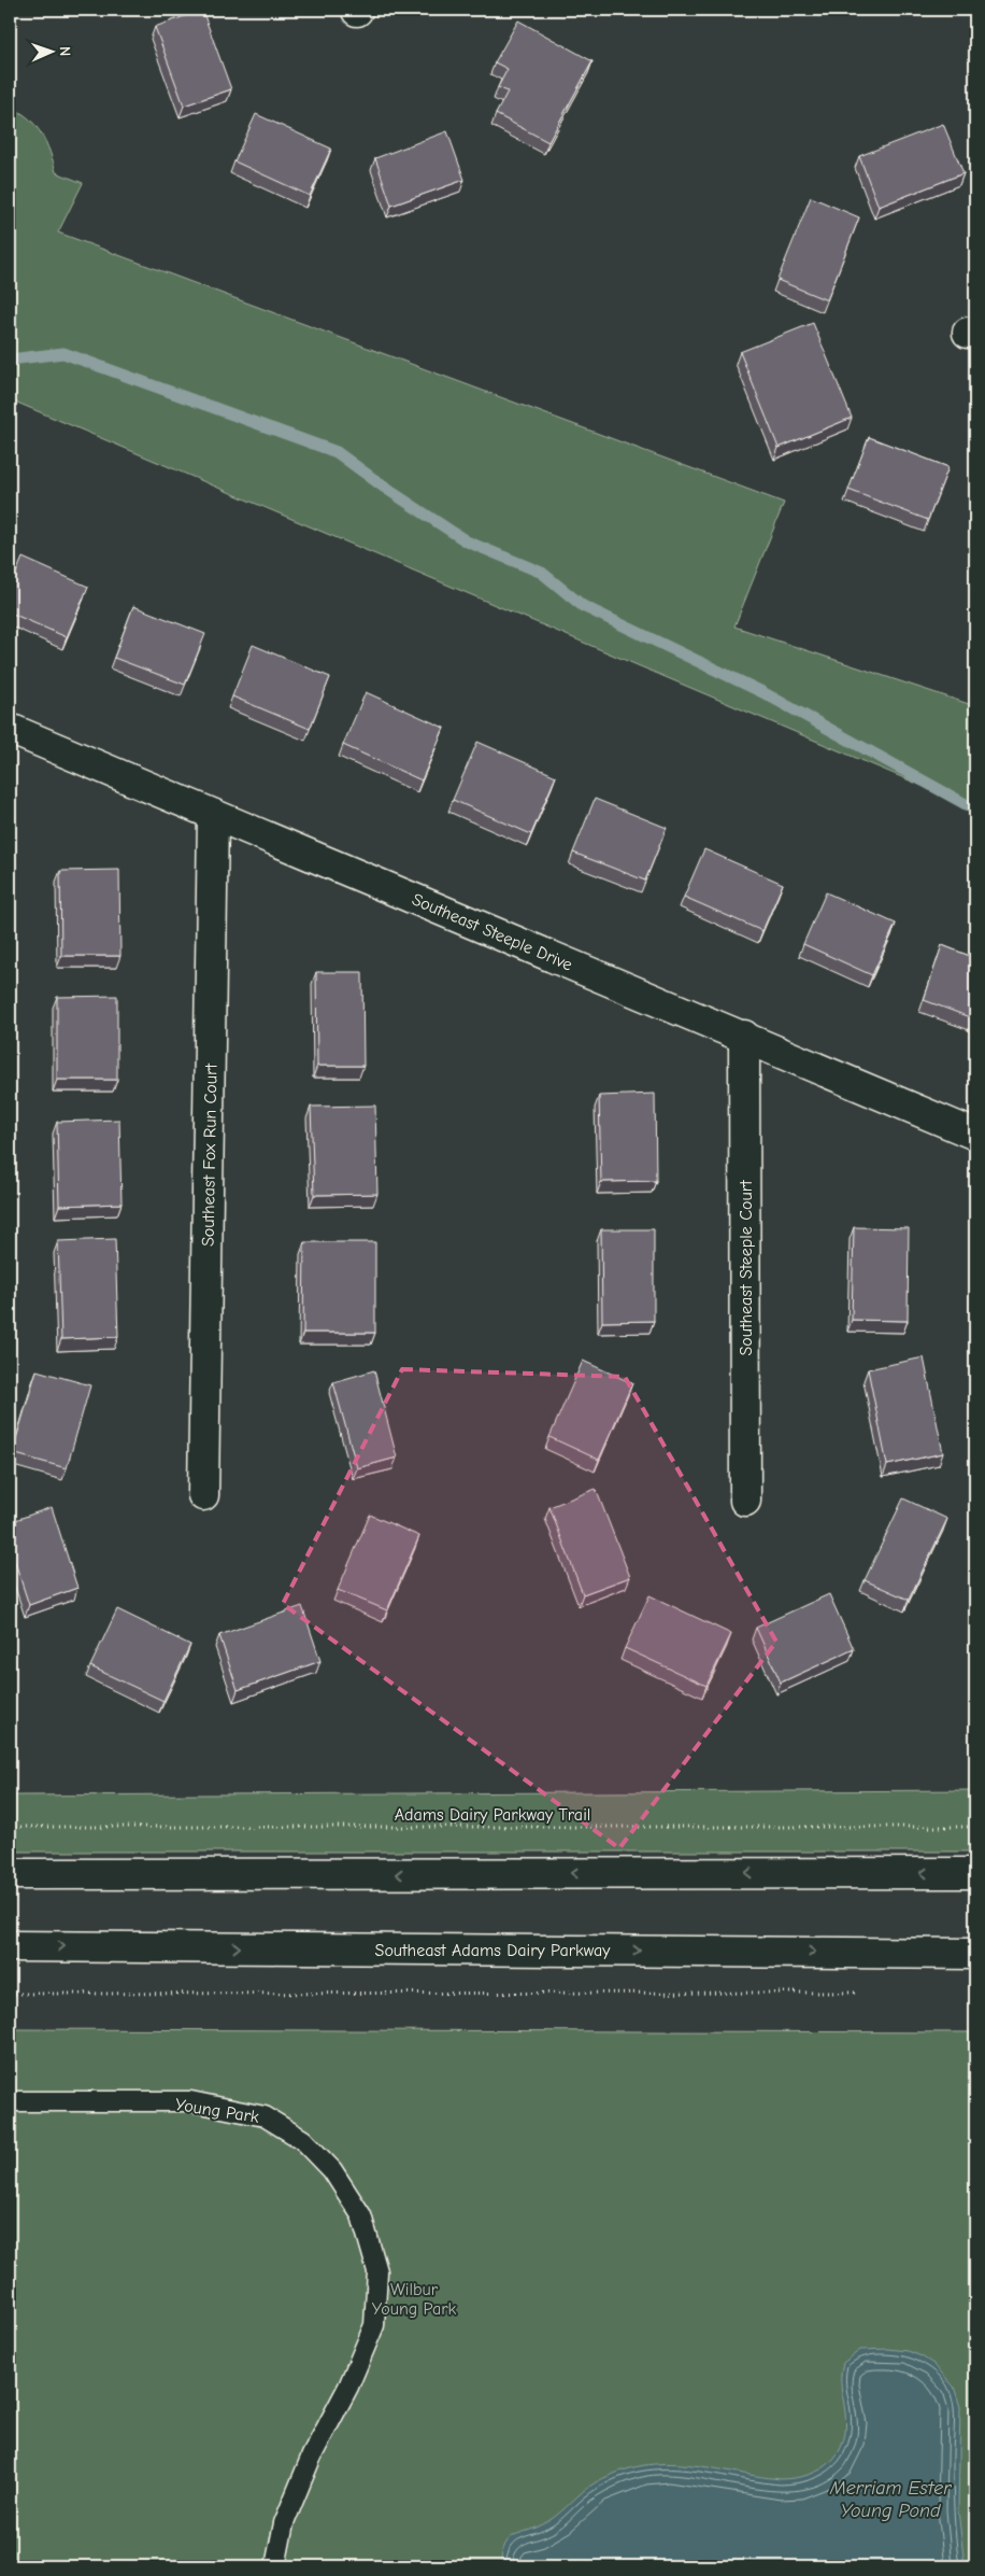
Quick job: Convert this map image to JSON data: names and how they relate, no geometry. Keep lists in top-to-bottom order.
{
  "streets": {
    "street": [
      "Southeast Steeple Drive",
      "Southeast Fox Run Court",
      "Southeast Steeple Court",
      "Southeast Adams Dairy Parkway"
    ],
    "lane": ["Young Park"],
    "path": ["Adams Dairy Parkway Trail"]
  },
  "crossings": [
    ["Southeast Steeple Drive", "Southeast Fox Run Court"],
    ["Southeast Steeple Drive", "Southeast Steeple Court"]
  ],
  "water": ["Merriam Ester Young Pond"],
  "parks": ["Wilbur Young Park"],
  "north": "right"
}
